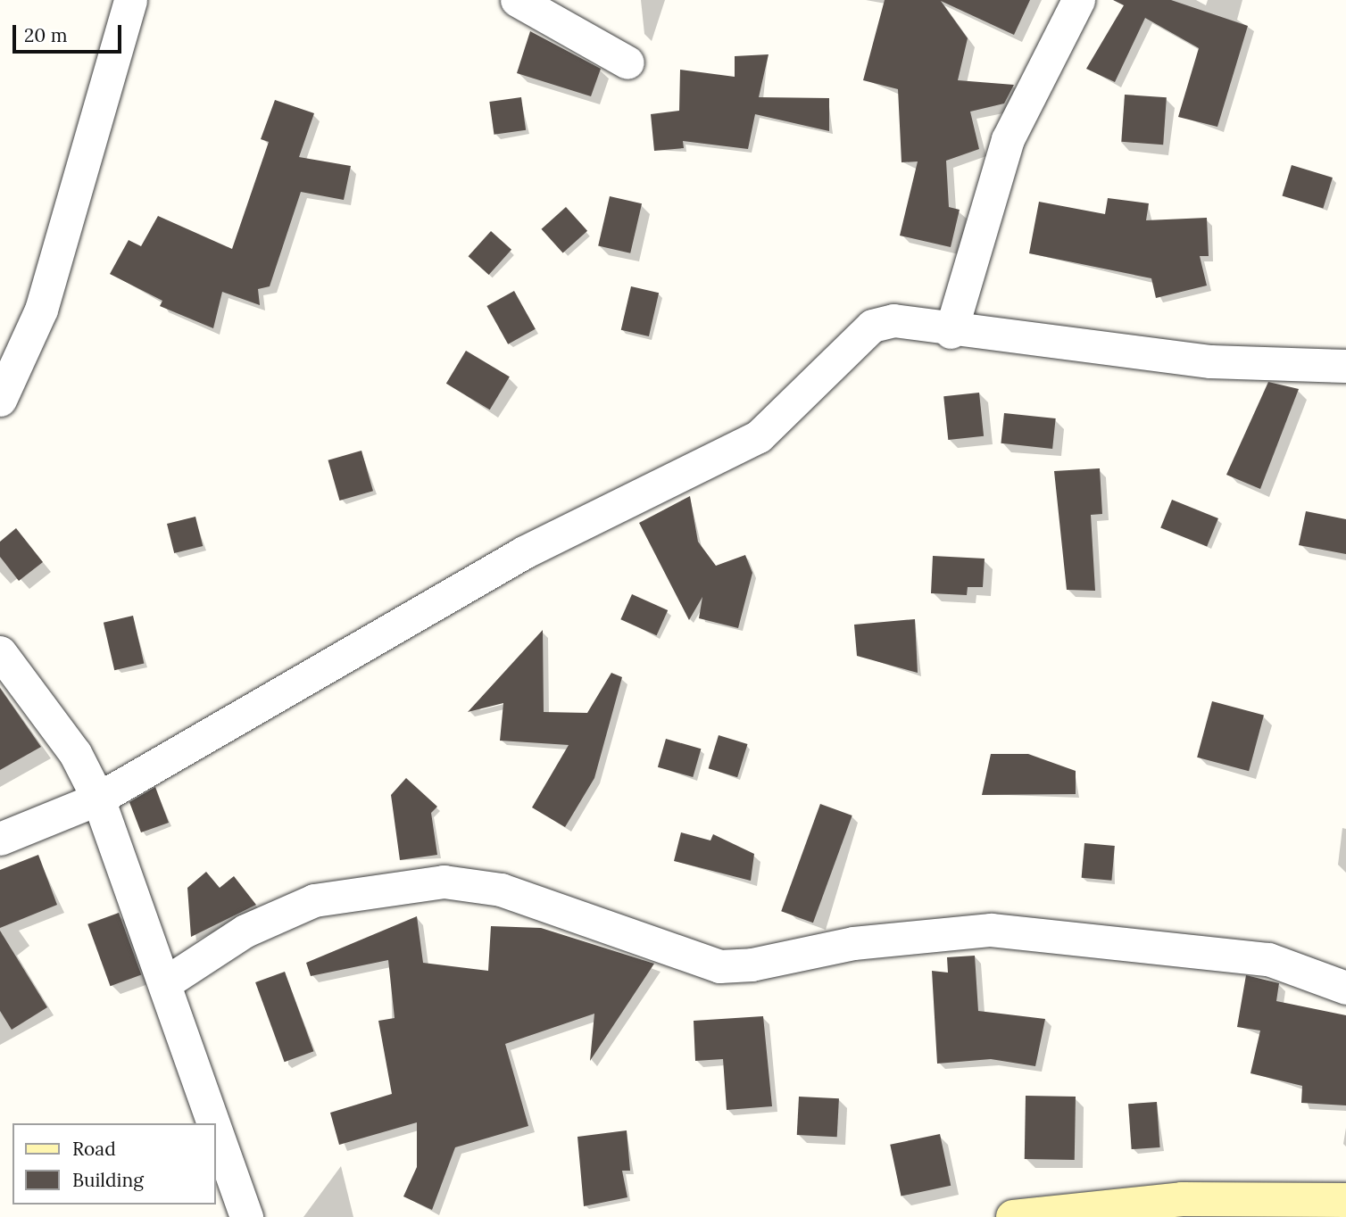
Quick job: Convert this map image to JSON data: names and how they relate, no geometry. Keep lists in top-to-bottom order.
{
  "legend": ["Road", "Building"],
  "scale_bar": "20 m"
}
